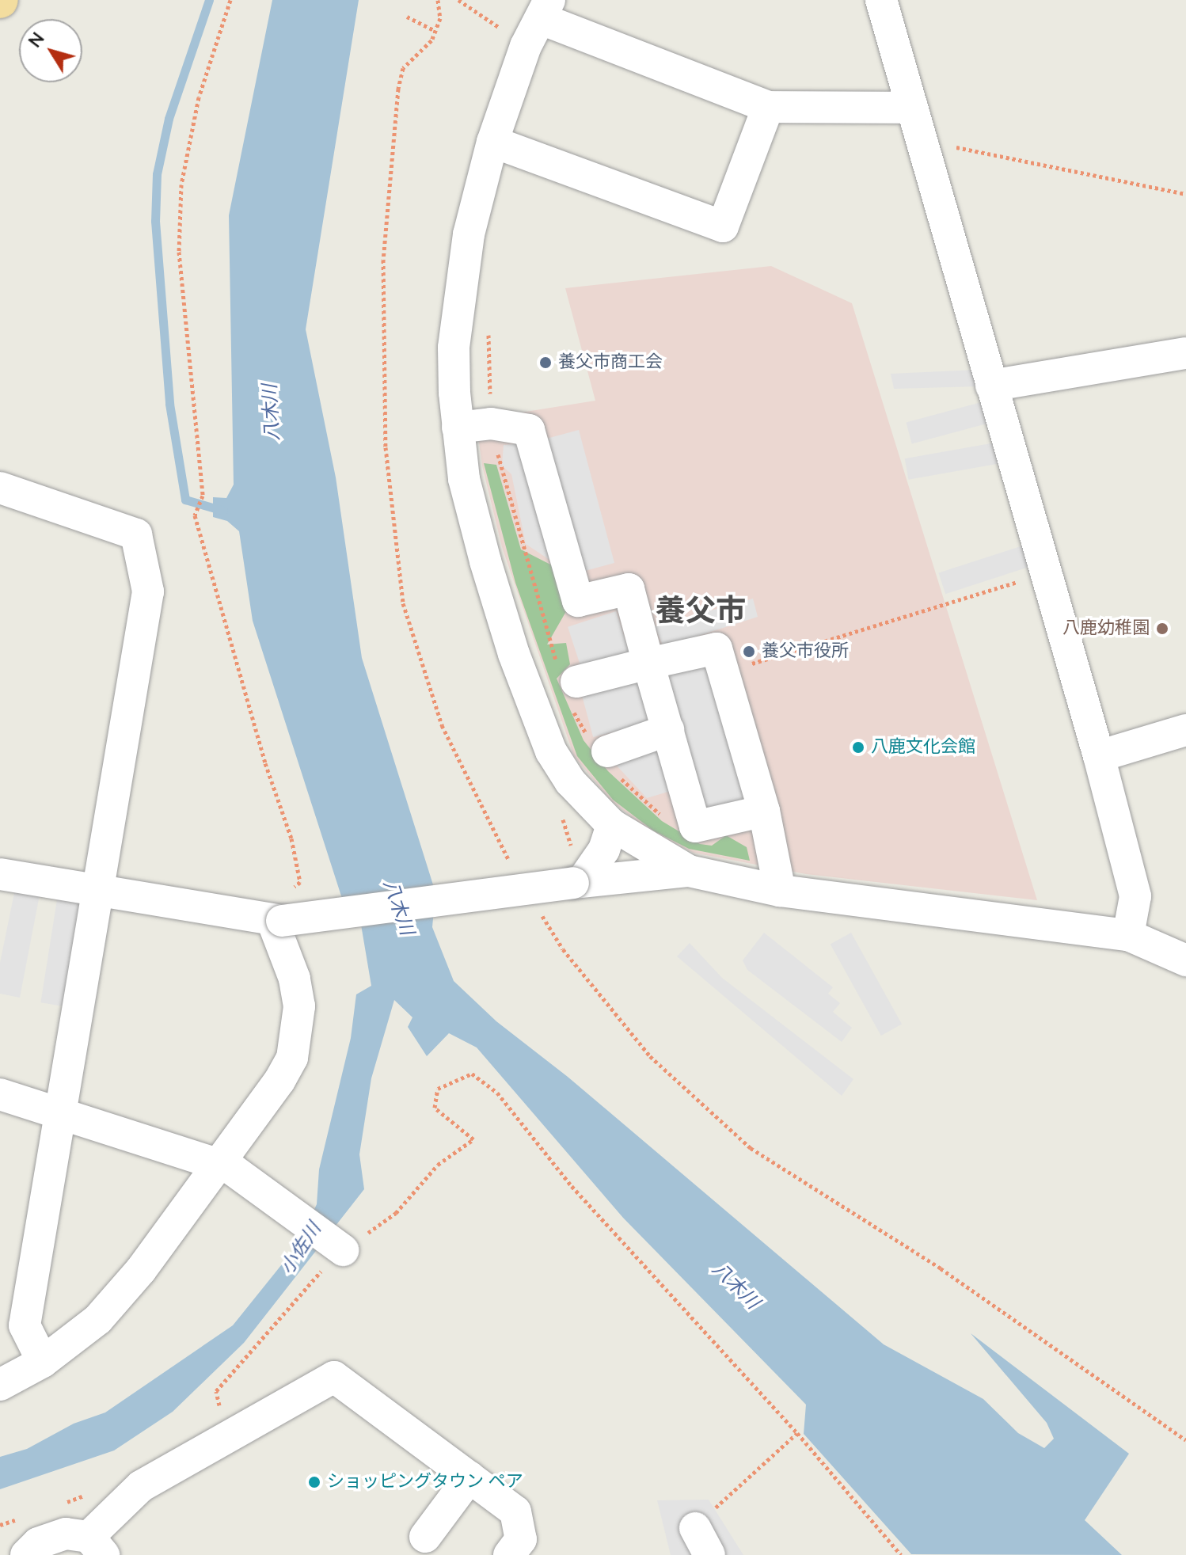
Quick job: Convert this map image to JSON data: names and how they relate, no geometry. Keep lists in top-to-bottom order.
{
  "districts": ["養父市"],
  "water": ["八木川", "小佐川"],
  "places": [
    "養父市商工会",
    "八鹿幼稚園",
    "養父市役所",
    "八鹿文化会館",
    "ショッピングタウン ペア"
  ],
  "north": "top left"
}
